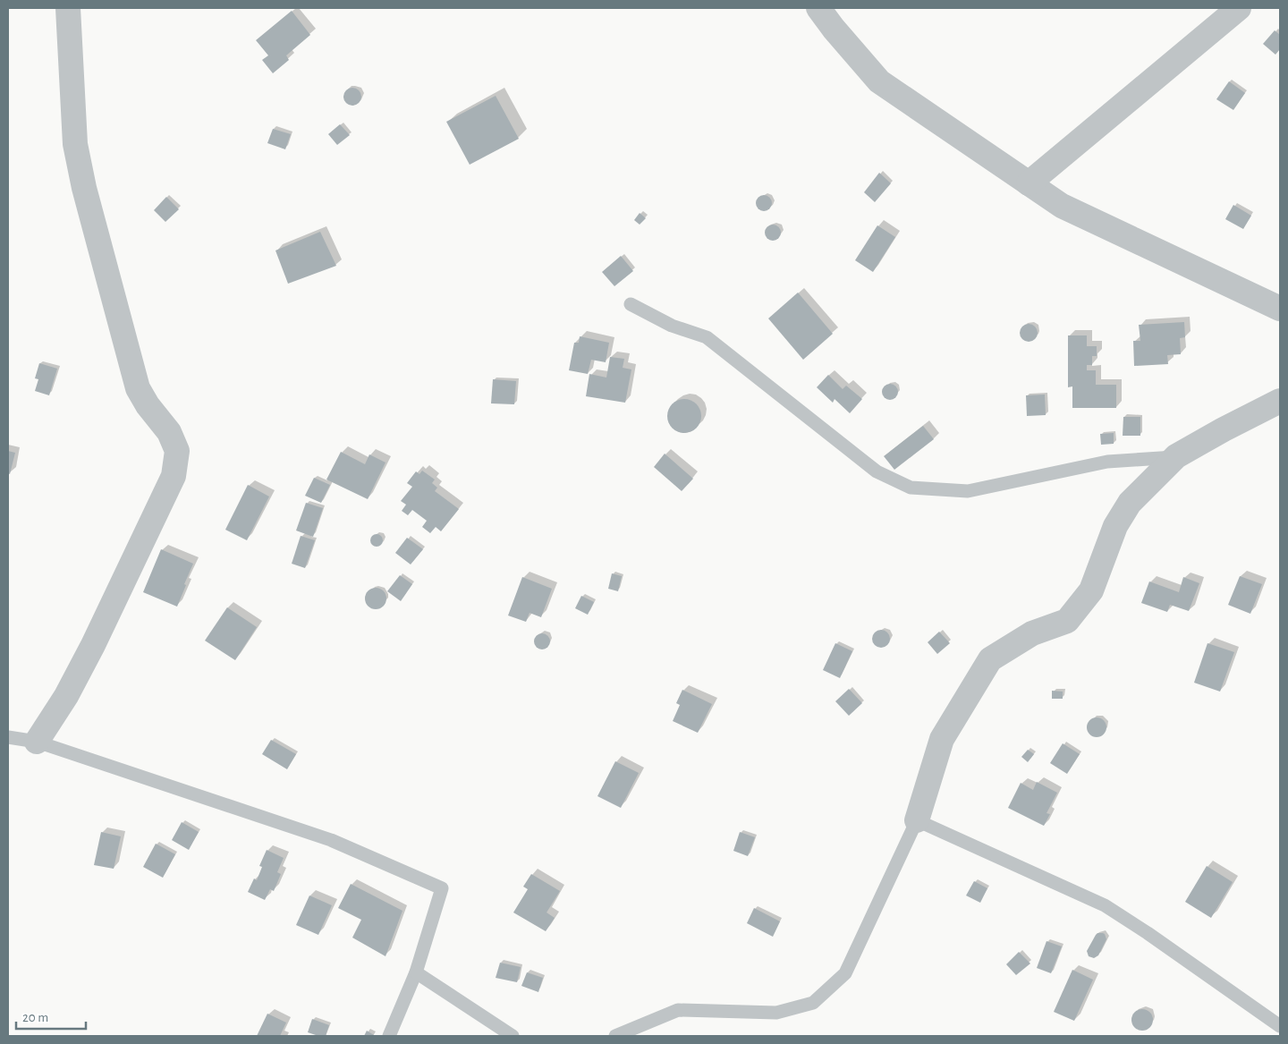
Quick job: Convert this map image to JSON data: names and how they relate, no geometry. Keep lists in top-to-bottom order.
{
  "scale_bar": "20 m"
}
